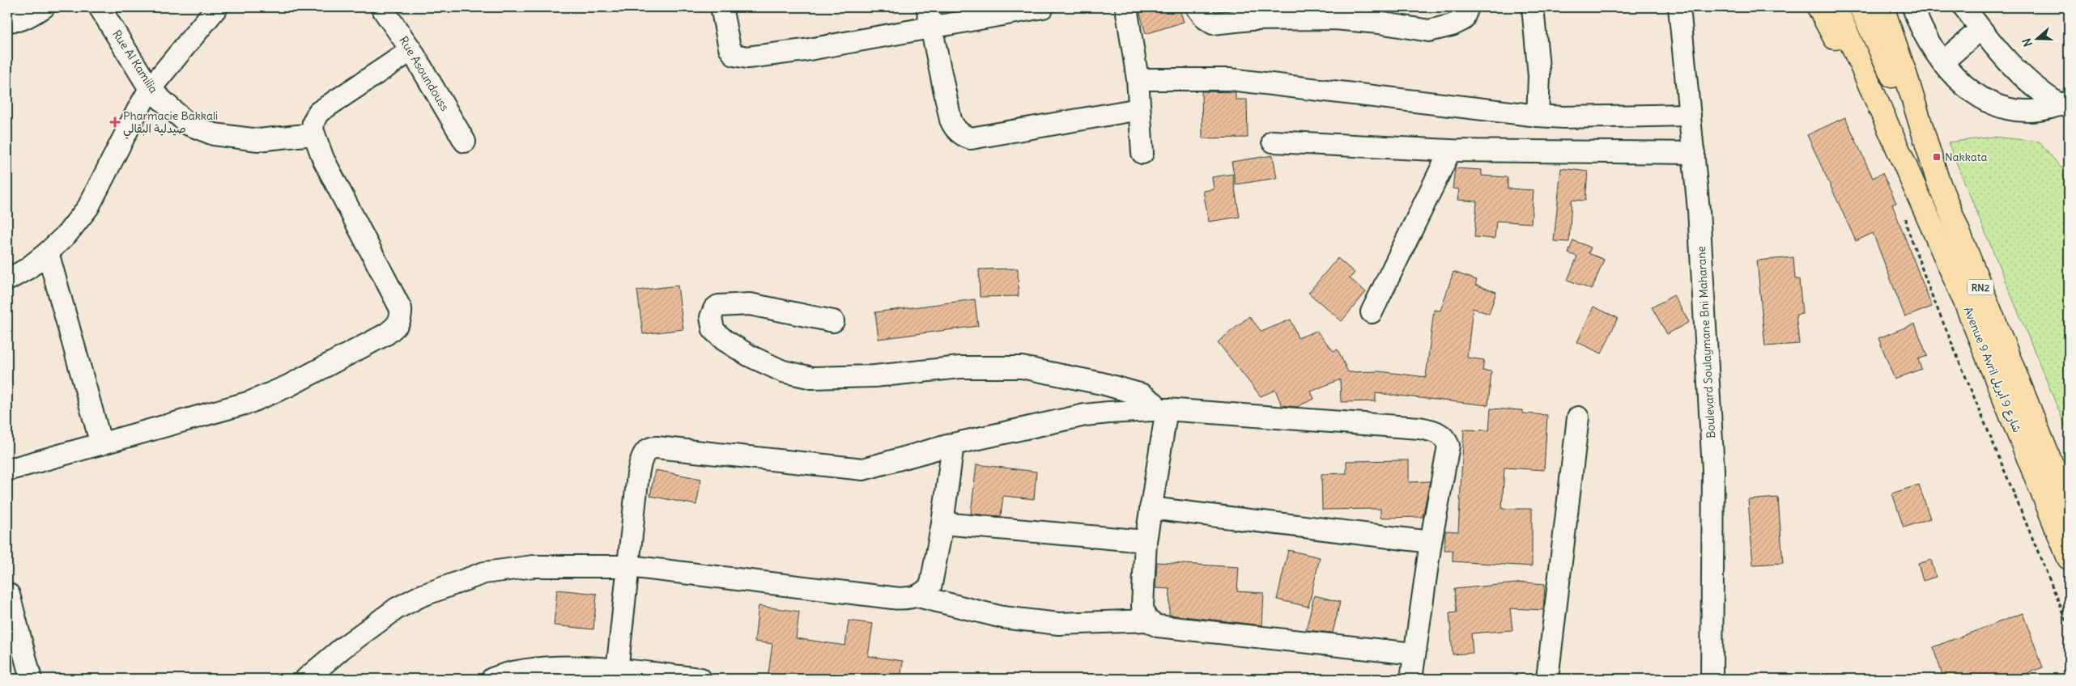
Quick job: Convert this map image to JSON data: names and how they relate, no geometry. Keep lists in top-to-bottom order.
{
  "streets": {
    "highway": ["RN2", "Avenue 9 Avril شارع 9 أبريل"],
    "street": ["Rue Al Kamilia", "Rue Asoundouss", "Boulevard Soulaymane Bni Maharane"]
  },
  "crossings": [
    ["RN2", "Avenue 9 Avril شارع 9 أبريل"]
  ],
  "places": {
    "health": ["Pharmacie Bakkali صيدلية البقالي"],
    "transit": ["Nakkata"]
  },
  "north": "left"
}
